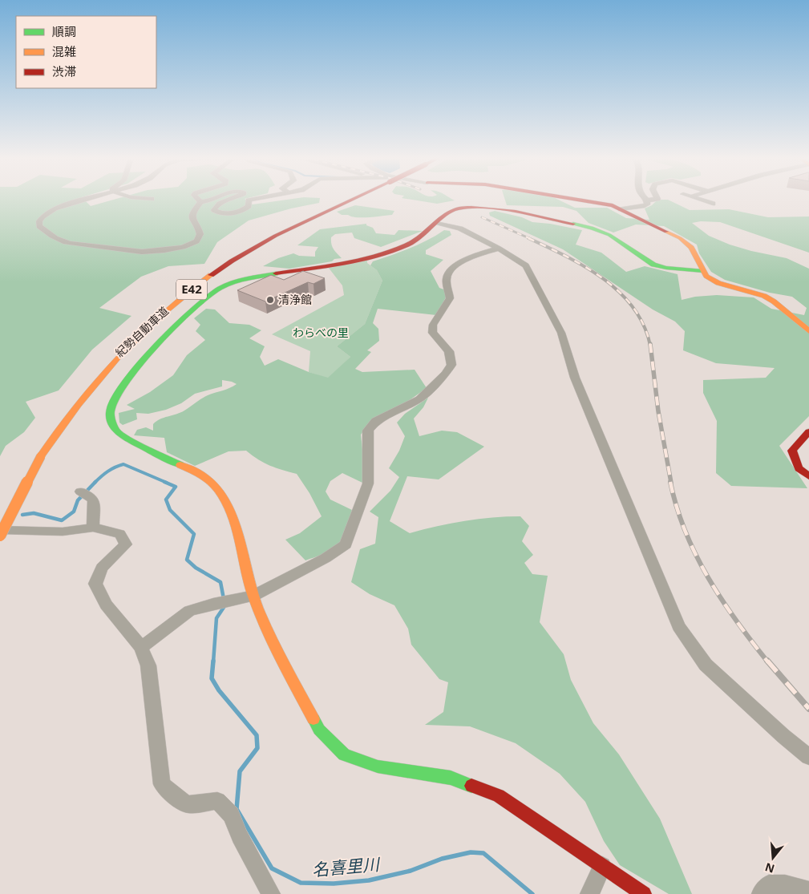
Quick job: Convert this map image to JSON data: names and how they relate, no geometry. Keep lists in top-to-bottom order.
{
  "streets": {
    "main road": ["E42", "紀勢自動車道"]
  },
  "water": ["名喜里川"],
  "parks": ["わらべの里"],
  "places": ["清浄館"],
  "legend": ["順調", "混雑", "渋滞"],
  "north": "bottom"
}
